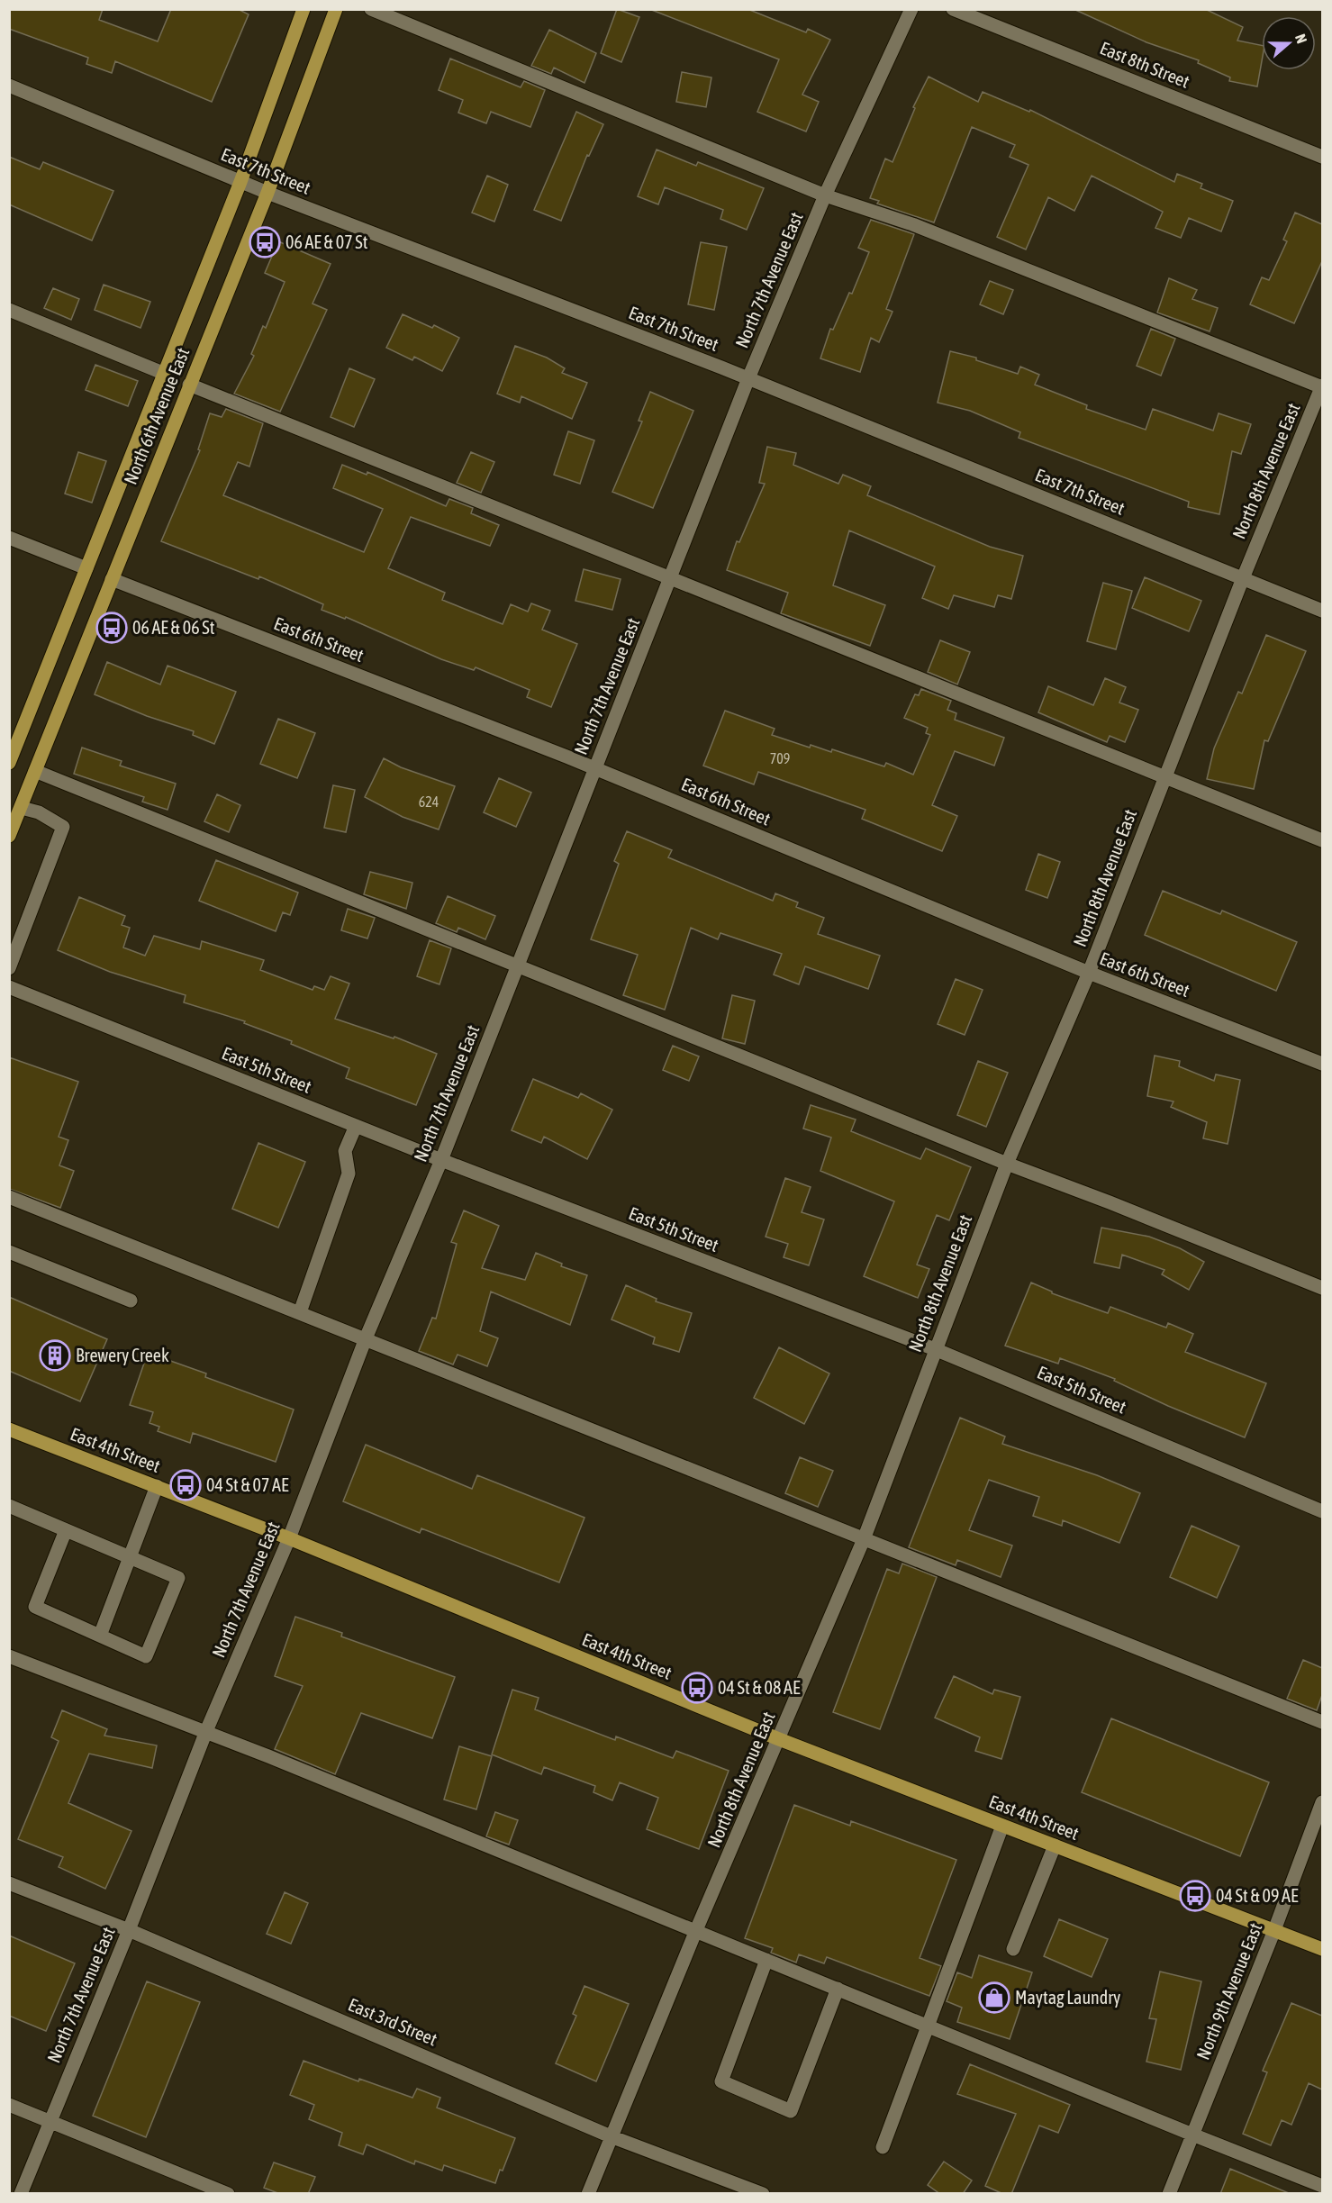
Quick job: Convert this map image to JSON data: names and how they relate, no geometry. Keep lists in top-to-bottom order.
{
  "streets": {
    "main road": ["North 6th Avenue East", "East 4th Street"],
    "street": [
      "East 8th Street",
      "East 7th Street",
      "North 7th Avenue East",
      "North 8th Avenue East",
      "East 6th Street",
      "East 5th Street",
      "North 9th Avenue East",
      "East 3rd Street"
    ]
  },
  "crossings": [
    ["East 7th Street", "North 7th Avenue East"],
    ["East 7th Street", "North 6th Avenue East"],
    ["East 7th Street", "North 8th Avenue East"],
    ["North 7th Avenue East", "East 6th Street"],
    ["North 7th Avenue East", "East 5th Street"],
    ["North 7th Avenue East", "East 4th Street"],
    ["North 7th Avenue East", "East 3rd Street"],
    ["North 6th Avenue East", "East 6th Street"],
    ["North 8th Avenue East", "East 6th Street"],
    ["North 8th Avenue East", "East 5th Street"],
    ["North 8th Avenue East", "East 4th Street"],
    ["North 8th Avenue East", "East 3rd Street"],
    ["East 4th Street", "North 9th Avenue East"]
  ],
  "places": {
    "bus stop": [
      "06 AE & 07 St",
      "06 AE & 06 St",
      "04 St & 07 AE",
      "04 St & 08 AE",
      "04 St & 09 AE"
    ],
    "building": ["Brewery Creek"],
    "shop": ["Maytag Laundry"]
  },
  "house_numbers": ["709", "624"],
  "north": "right"
}
